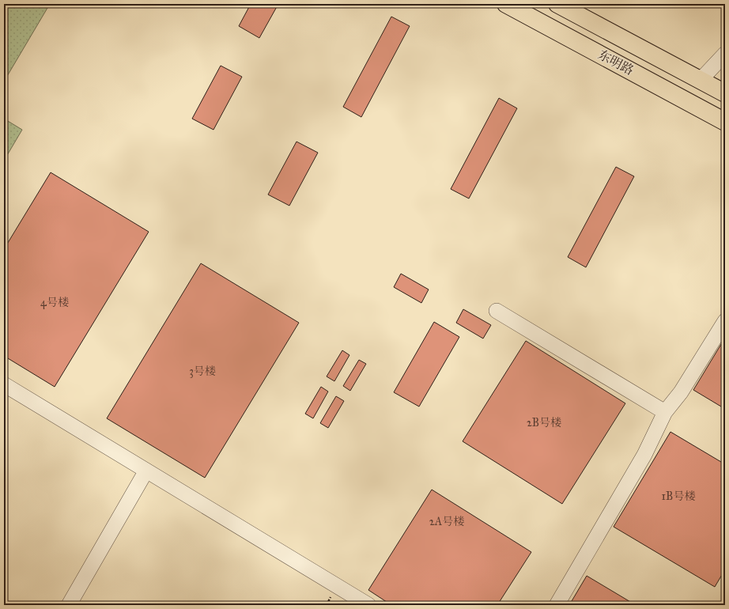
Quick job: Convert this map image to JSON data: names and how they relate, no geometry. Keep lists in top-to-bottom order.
{
  "streets": {
    "main road": ["东明路"]
  },
  "house_numbers": [
    "4号楼",
    "3号楼",
    "2B号楼",
    "1B号楼",
    "2A号楼"
  ]
}
